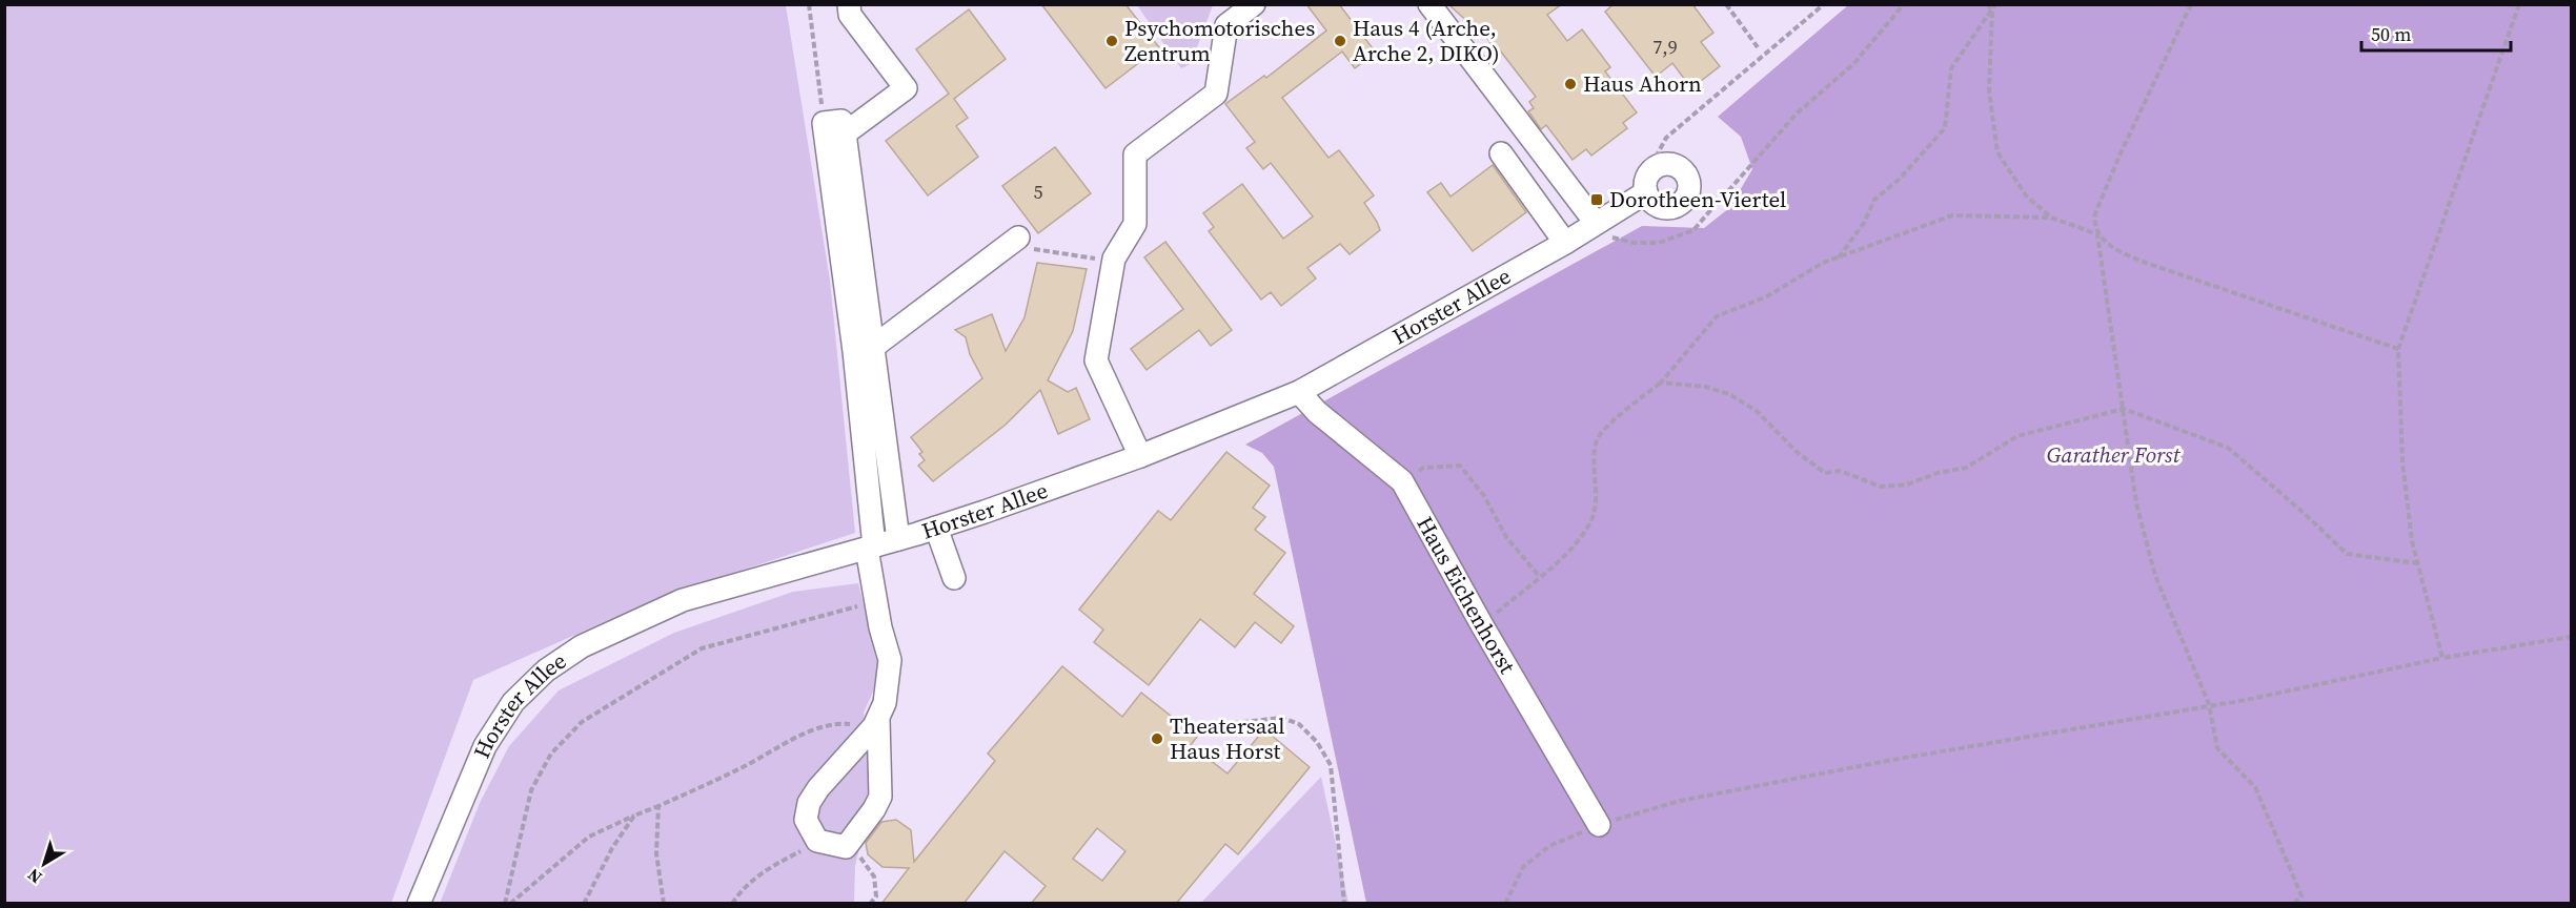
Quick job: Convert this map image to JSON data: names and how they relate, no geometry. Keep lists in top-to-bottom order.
{
  "streets": {
    "street": ["Horster Allee", "Haus Eichenhorst"]
  },
  "crossings": [
    ["Horster Allee", "Haus Eichenhorst"]
  ],
  "parks": ["Garather Forst"],
  "places": {
    "other": [
      "Psychomotorisches Zentrum",
      "Haus 4 (Arche, Arche 2, DIKO)",
      "Haus Ahorn",
      "Theatersaal Haus Horst"
    ],
    "transit": ["Dorotheen-Viertel"]
  },
  "house_numbers": ["7,9", "5"],
  "scale_bar": "50 m",
  "north": "bottom left"
}
